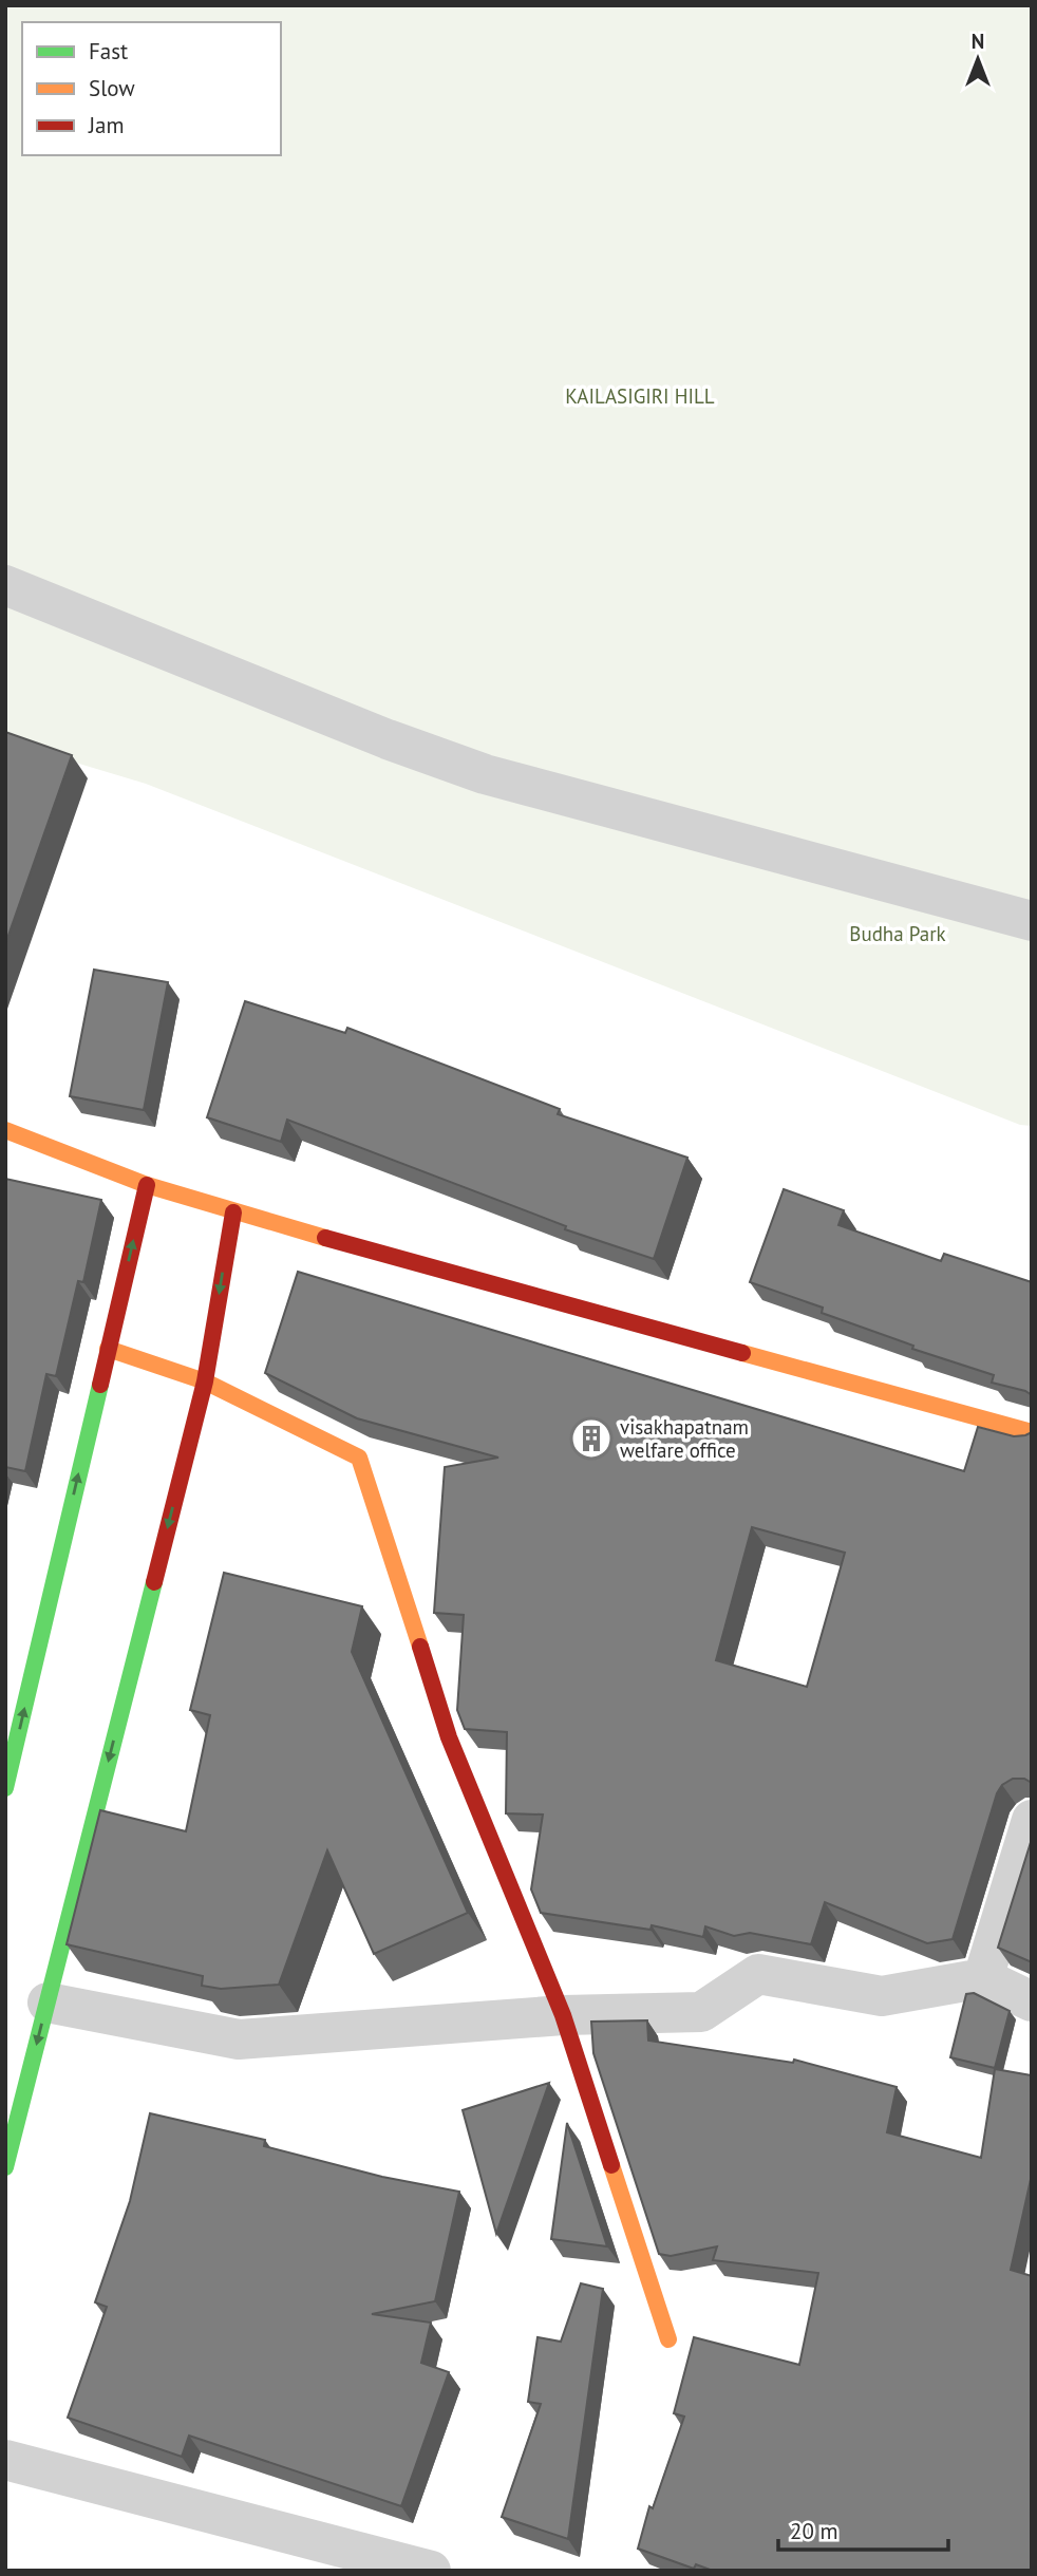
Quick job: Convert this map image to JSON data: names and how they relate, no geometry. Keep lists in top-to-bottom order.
{
  "parks": ["KAILASIGIRI HILL", "Budha Park"],
  "places": {
    "building": ["visakhapatnam welfare office"]
  },
  "legend": ["Fast", "Slow", "Jam"],
  "scale_bar": "20 m",
  "north": "top"
}
